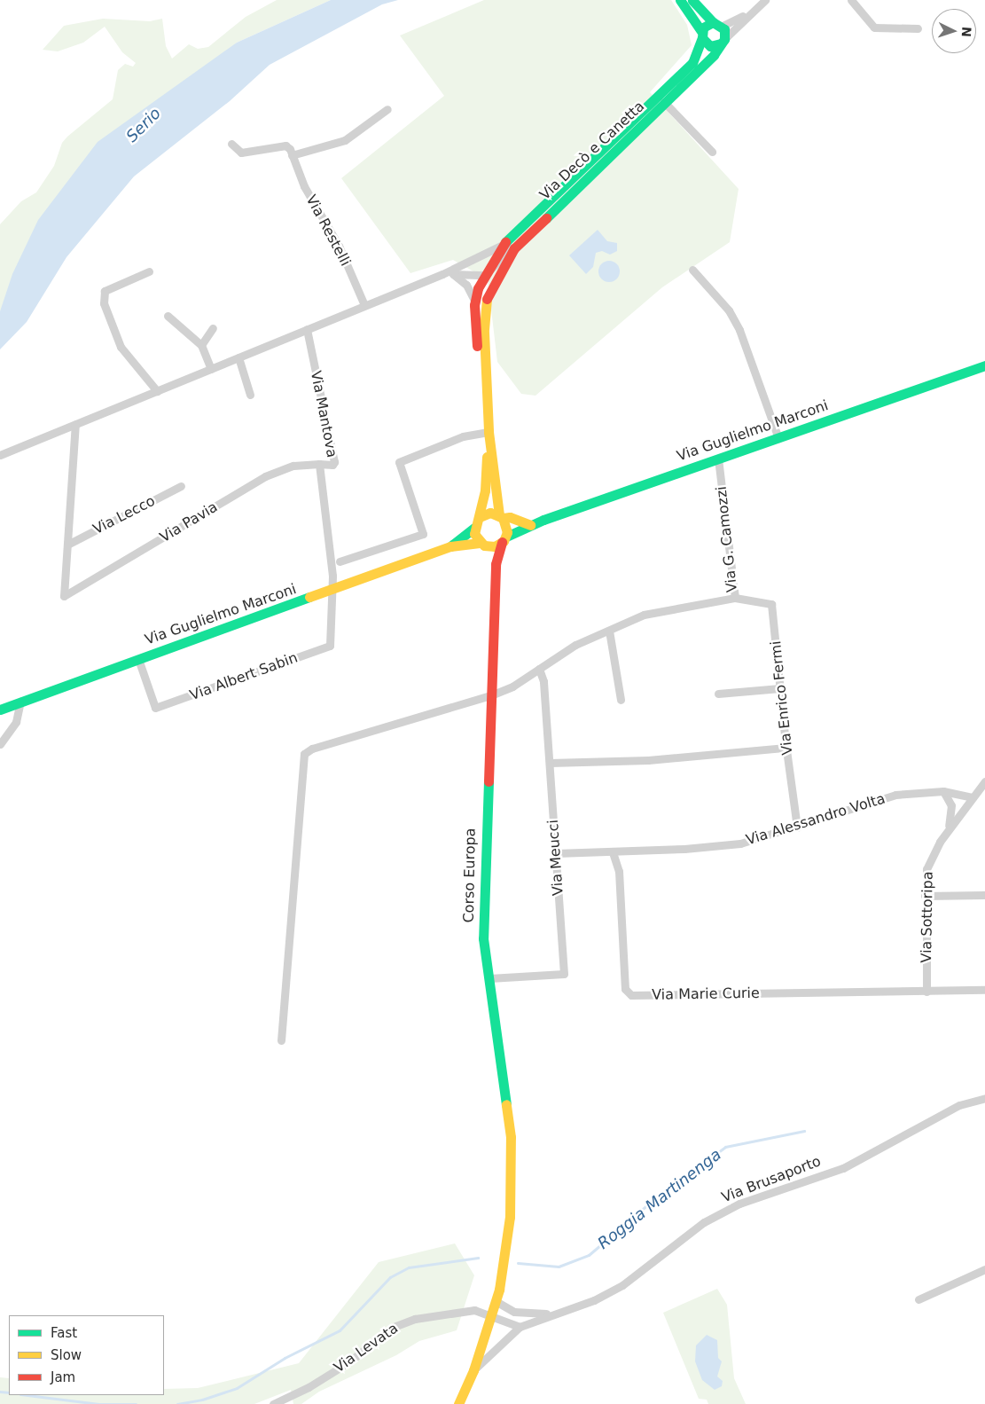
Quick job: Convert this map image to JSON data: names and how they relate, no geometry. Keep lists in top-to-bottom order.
{
  "streets": {
    "street": [
      "Via Decò e Canetta",
      "Via Restelli",
      "Via Mantova",
      "Via Guglielmo Marconi",
      "Via Lecco",
      "Via Pavia",
      "Via G. Camozzi",
      "Via Albert Sabin",
      "Via Enrico Fermi",
      "Via Alessandro Volta",
      "Via Meucci",
      "Corso Europa",
      "Via Sottoripa",
      "Via Marie Curie",
      "Via Brusaporto",
      "Via Levata"
    ]
  },
  "crossings": [
    ["Via Decò e Canetta", "Via Restelli"],
    ["Via Decò e Canetta", "Via Mantova"],
    ["Via Decò e Canetta", "Via Lecco"],
    ["Via Decò e Canetta", "Corso Europa"],
    ["Via Mantova", "Via Guglielmo Marconi"],
    ["Via Mantova", "Via Pavia"],
    ["Via Mantova", "Via Albert Sabin"],
    ["Via Guglielmo Marconi", "Via G. Camozzi"],
    ["Via Guglielmo Marconi", "Via Albert Sabin"],
    ["Via Guglielmo Marconi", "Corso Europa"],
    ["Via Lecco", "Via Pavia"],
    ["Via G. Camozzi", "Via Enrico Fermi"],
    ["Via G. Camozzi", "Via Meucci"],
    ["Via G. Camozzi", "Corso Europa"],
    ["Via Enrico Fermi", "Via Alessandro Volta"],
    ["Via Alessandro Volta", "Via Meucci"],
    ["Via Alessandro Volta", "Via Sottoripa"],
    ["Via Alessandro Volta", "Via Marie Curie"],
    ["Via Meucci", "Corso Europa"],
    ["Corso Europa", "Via Brusaporto"],
    ["Via Sottoripa", "Via Marie Curie"],
    ["Via Brusaporto", "Via Levata"]
  ],
  "water": ["Serio", "Roggia Martinenga"],
  "legend": ["Fast", "Slow", "Jam"],
  "north": "right"
}
